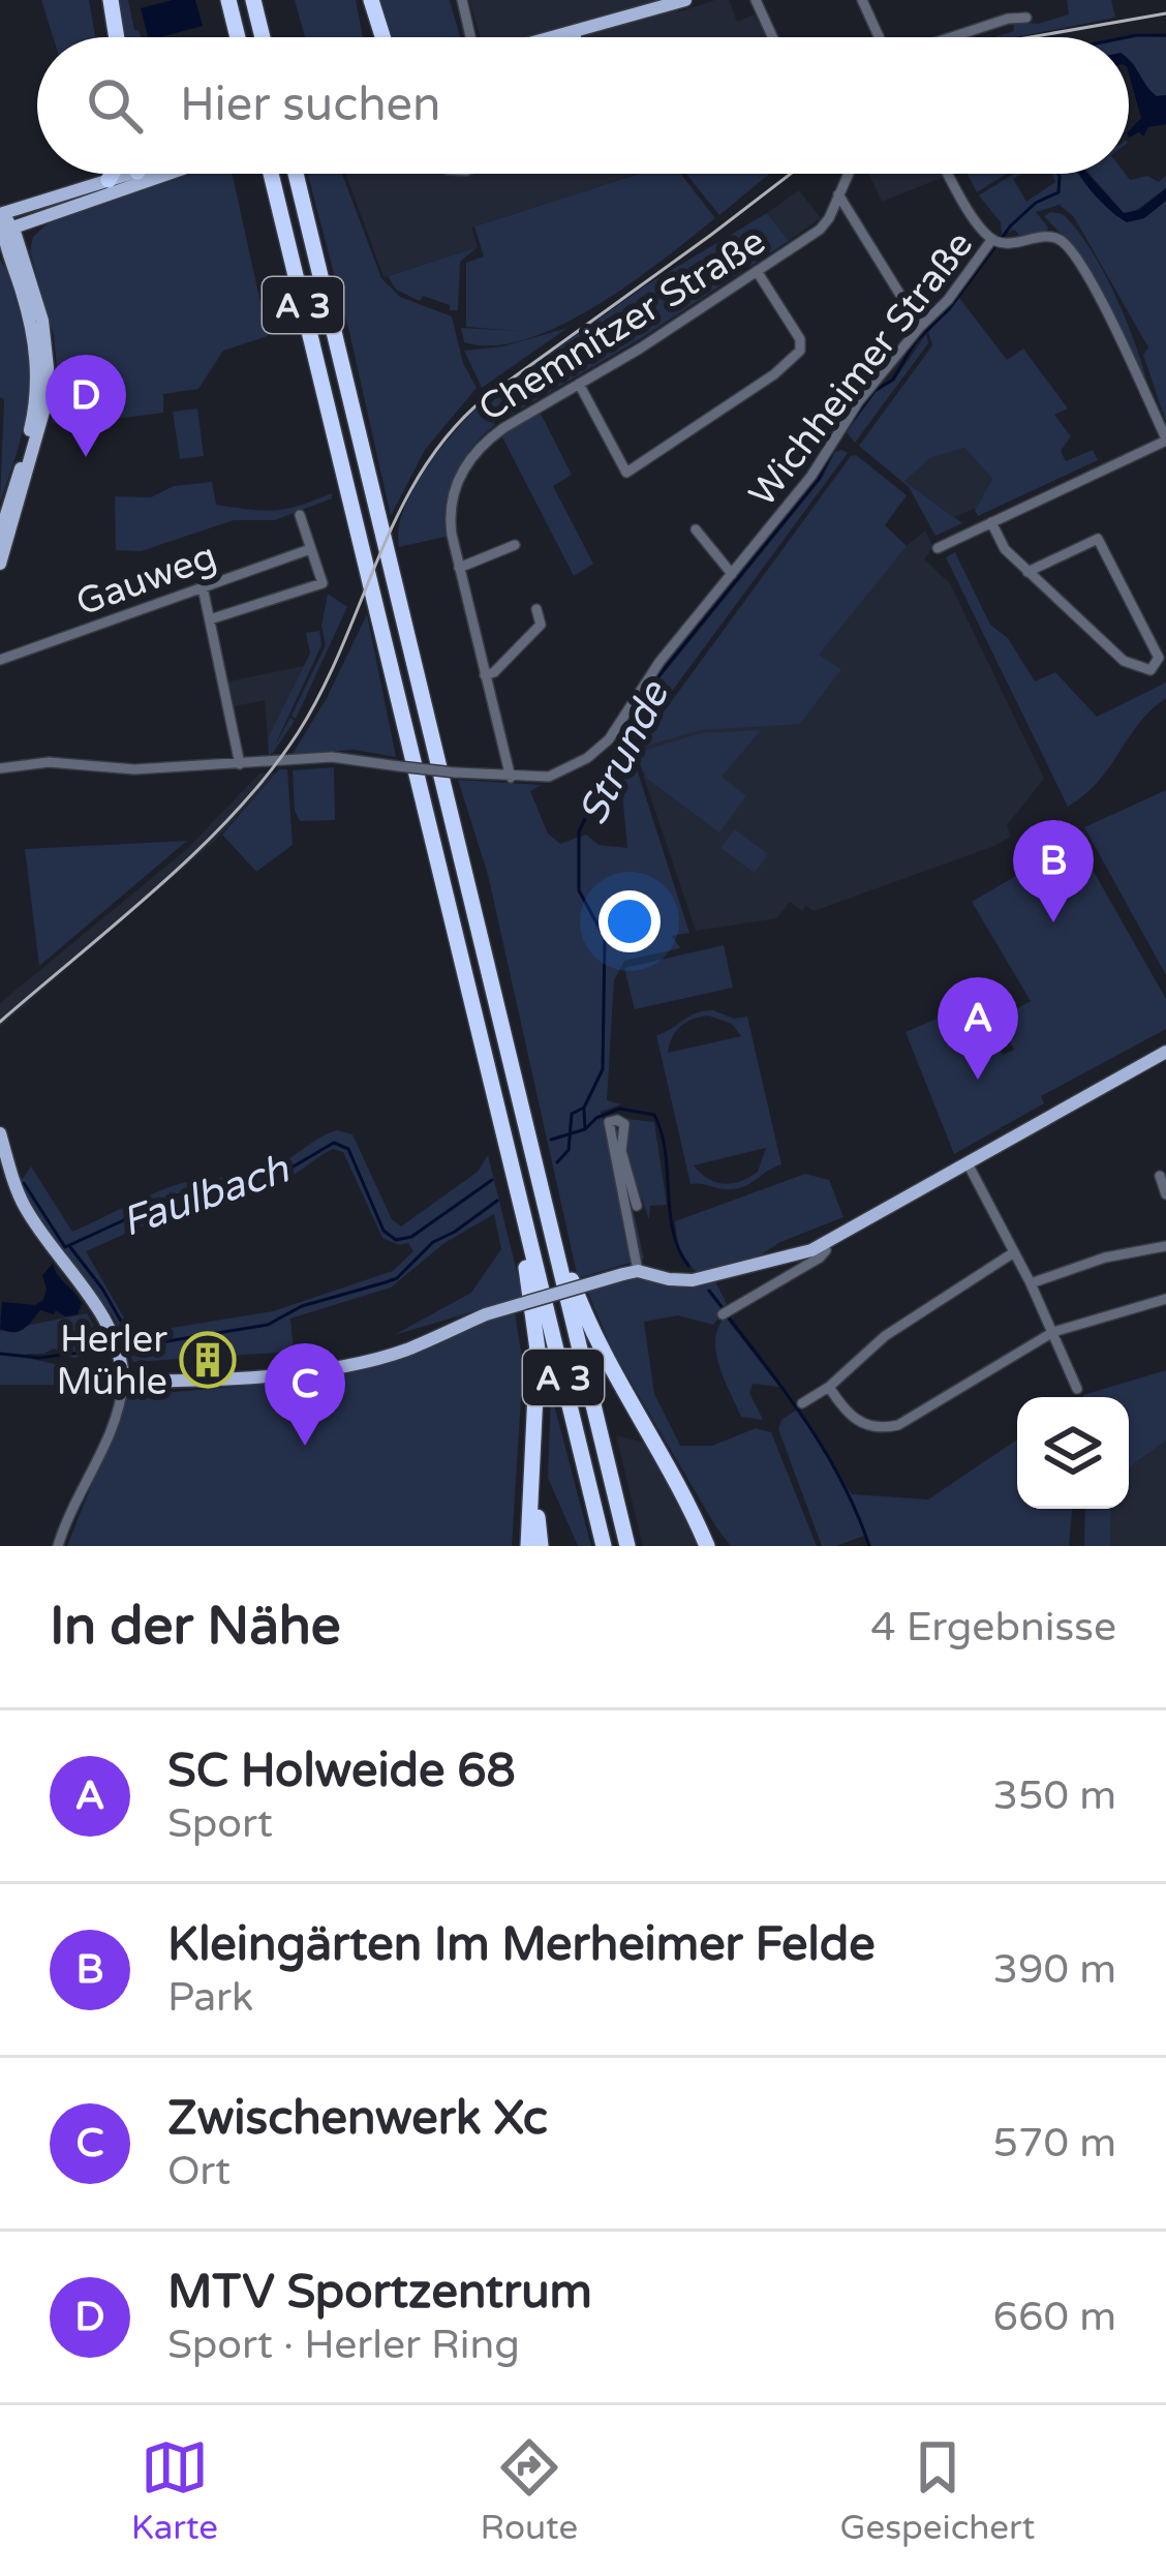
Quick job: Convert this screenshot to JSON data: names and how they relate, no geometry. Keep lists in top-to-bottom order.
{
  "streets": {
    "highway": ["A 3"],
    "street": ["Chemnitzer Straße", "Wichheimer Straße", "Gauweg"]
  },
  "crossings": [
    ["Chemnitzer Straße", "Wichheimer Straße"]
  ],
  "water": ["Strunde", "Faulbach"],
  "places": {
    "building": ["Herler Mühle"]
  },
  "page": {
    "search": "Hier suchen",
    "pins": [
      "D",
      "B",
      "A",
      "C"
    ],
    "heading": ["In der Nähe", "4 Ergebnisse"],
    "list": [
      {
        "mark": "A",
        "name": "SC Holweide 68",
        "note": "Sport",
        "value": "350 m"
      },
      {
        "mark": "B",
        "name": "Kleingärten Im Merheimer Felde",
        "note": "Park",
        "value": "390 m"
      },
      {
        "mark": "C",
        "name": "Zwischenwerk Xc",
        "note": "Ort",
        "value": "570 m"
      },
      {
        "mark": "D",
        "name": "MTV Sportzentrum",
        "note": "Sport · Herler Ring",
        "value": "660 m"
      }
    ],
    "nav": ["Karte", "Route", "Gespeichert"]
  }
}
